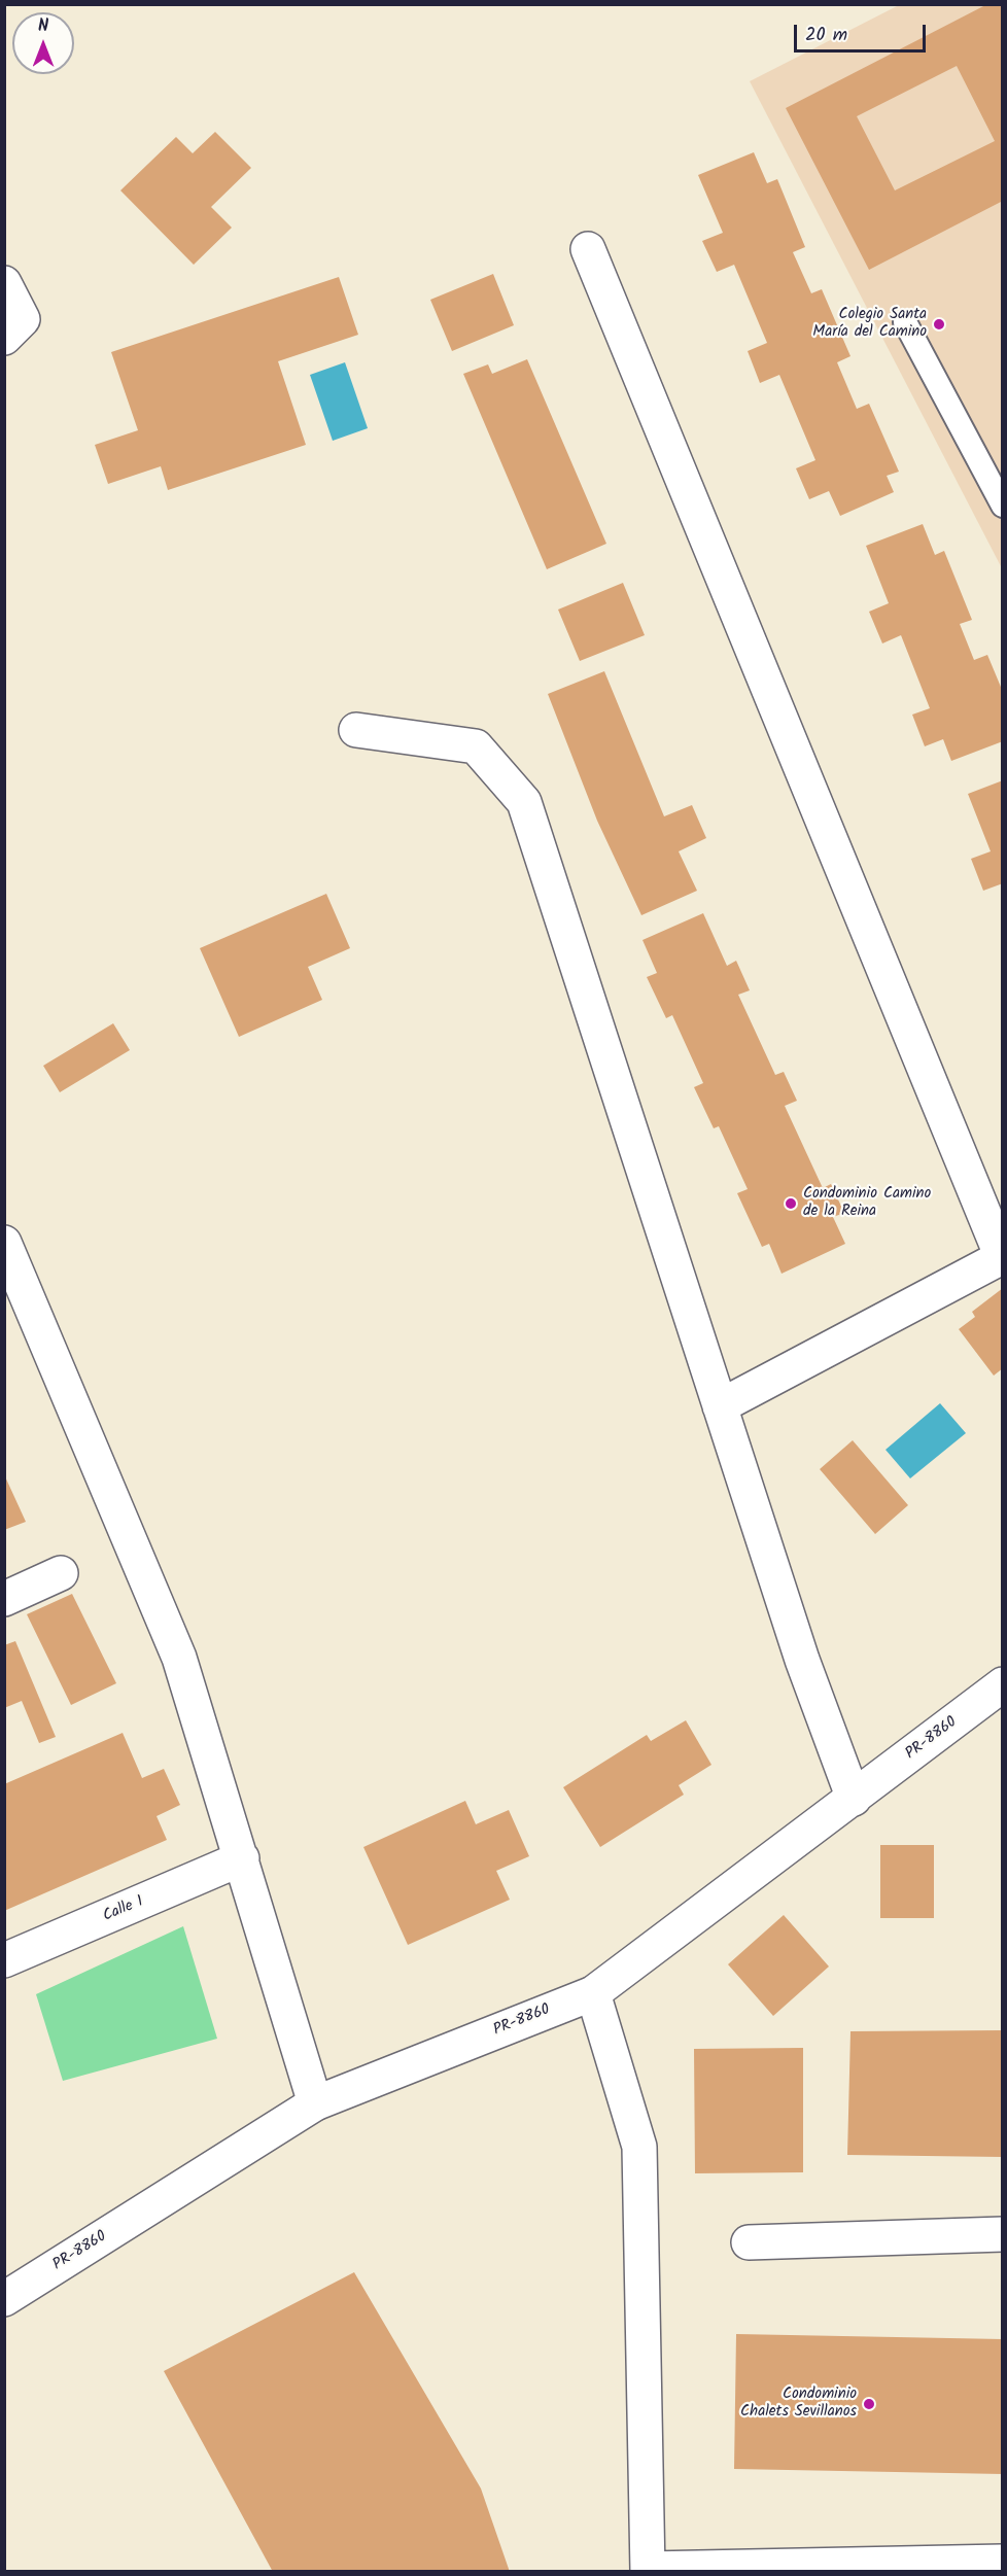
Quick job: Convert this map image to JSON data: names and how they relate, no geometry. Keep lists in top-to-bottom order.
{
  "streets": {
    "street": ["PR-8860", "Calle 1"]
  },
  "places": ["Colegio Santa María del Camino", "Condominio Camino de la Reina", "Condominio Chalets Sevillanos"],
  "scale_bar": "20 m",
  "north": "top"
}
